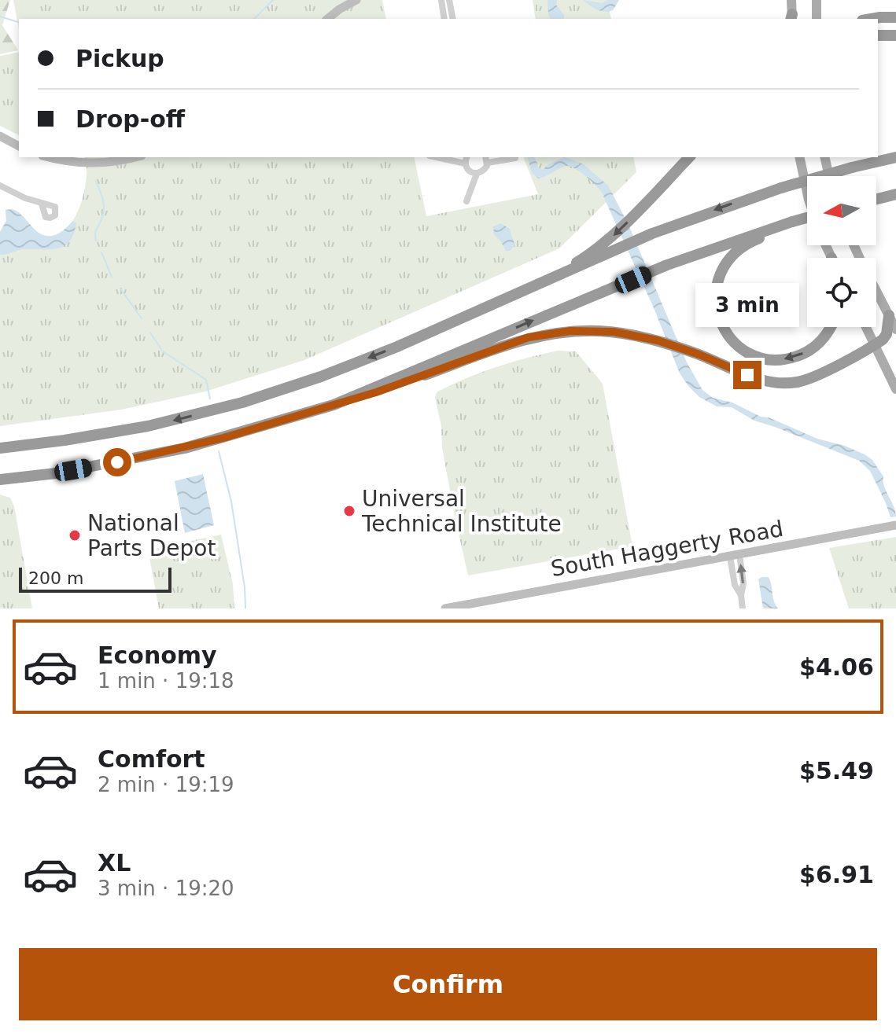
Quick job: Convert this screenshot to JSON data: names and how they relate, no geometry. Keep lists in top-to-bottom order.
{
  "streets": {
    "main road": ["South Haggerty Road"]
  },
  "places": ["Universal Technical Institute", "National Parts Depot"],
  "scale_bar": "200 m",
  "north": "left",
  "page": {
    "banner": ["Pickup", "Drop-off"],
    "bubble": "3 min",
    "scale": "200 m",
    "list": [
      {
        "name": "Economy",
        "note": "1 min · 19:18",
        "value": "$4.06"
      },
      {
        "name": "Comfort",
        "note": "2 min · 19:19",
        "value": "$5.49"
      },
      {
        "name": "XL",
        "note": "3 min · 19:20",
        "value": "$6.91"
      }
    ],
    "buttons": "Confirm"
  }
}
